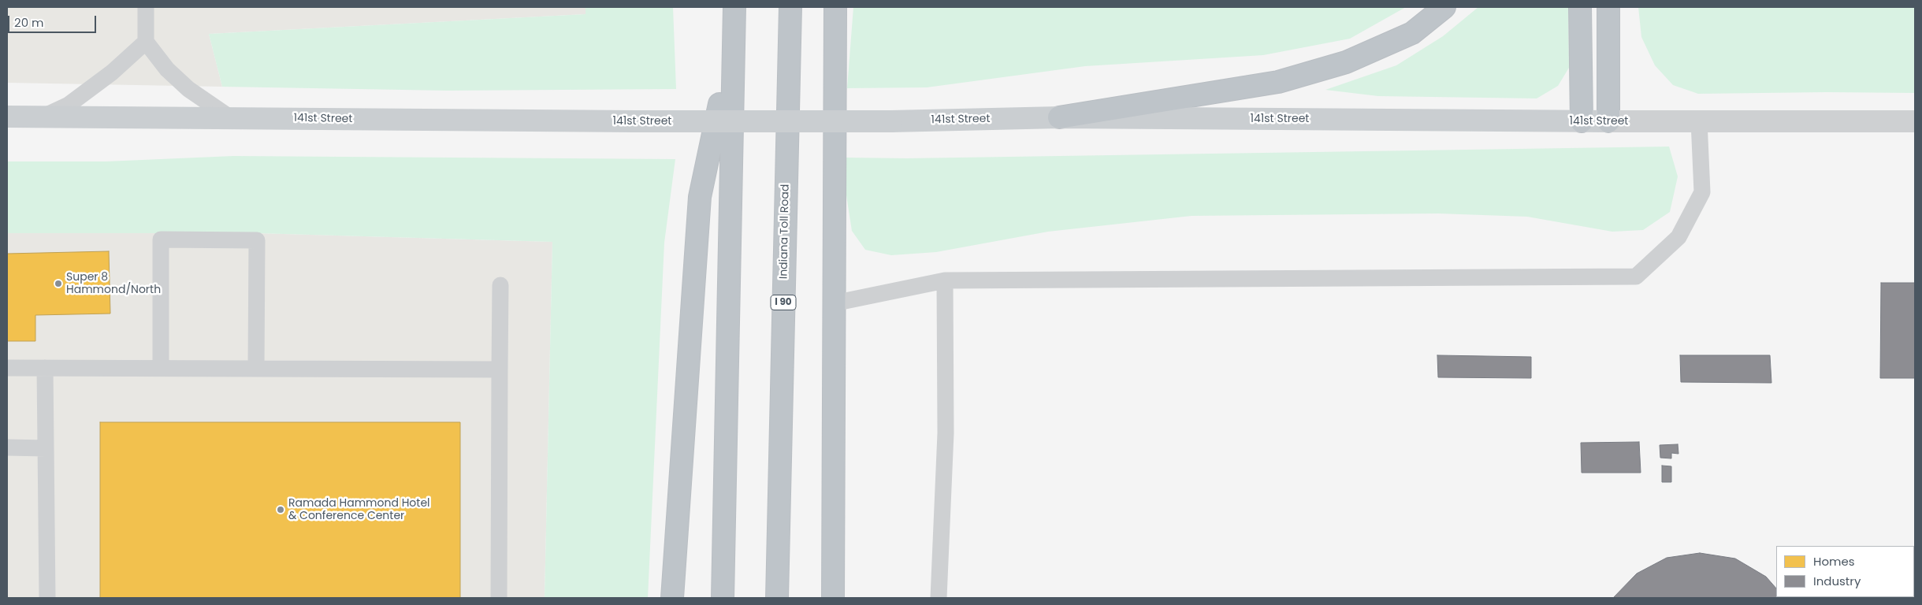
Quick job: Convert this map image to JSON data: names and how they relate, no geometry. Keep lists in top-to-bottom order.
{
  "streets": {
    "highway": ["Indiana Toll Road", "I 90"],
    "main road": ["141st Street"]
  },
  "places": ["Super 8 Hammond/North", "Ramada Hammond Hotel & Conference Center"],
  "legend": ["Homes", "Industry"],
  "scale_bar": "20 m"
}
